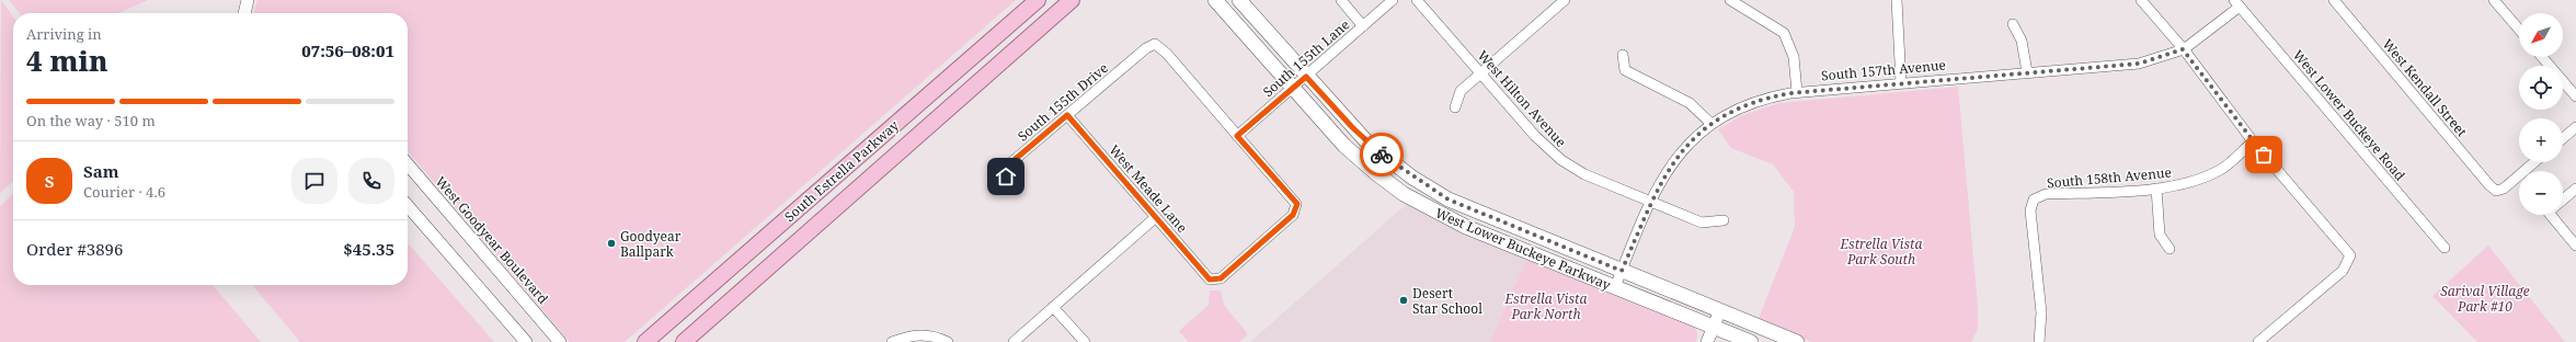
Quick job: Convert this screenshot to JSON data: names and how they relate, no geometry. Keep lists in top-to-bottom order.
{
  "streets": {
    "main road": ["South Estrella Parkway", "West Lower Buckeye Parkway"],
    "street": [
      "South 155th Lane",
      "South 157th Avenue",
      "West Kendall Street",
      "West Hilton Avenue",
      "South 155th Drive",
      "West Lower Buckeye Road",
      "South 158th Avenue",
      "West Meade Lane",
      "West Goodyear Boulevard"
    ]
  },
  "crossings": [
    ["South 155th Lane", "South 155th Drive"],
    ["South 155th Lane", "West Meade Lane"],
    ["South 155th Lane", "West Lower Buckeye Parkway"],
    ["South 157th Avenue", "West Hilton Avenue"],
    ["South 157th Avenue", "West Lower Buckeye Road"],
    ["South 157th Avenue", "West Lower Buckeye Parkway"],
    ["South 155th Drive", "West Meade Lane"]
  ],
  "parks": ["Estrella Vista Park South", "Sarival Village Park #10", "Estrella Vista Park North"],
  "places": ["Goodyear Ballpark", "Desert Star School"],
  "north": "bottom left",
  "page": {
    "map_buttons": ["+", "−"],
    "heading": ["4 min", "Arriving in", "07:56–08:01"],
    "panel": [
      "Sam",
      "Courier · 4.6",
      "Order #3896",
      "$45.35"
    ],
    "bar": "On the way · 510 m",
    "round": "S"
  }
}
